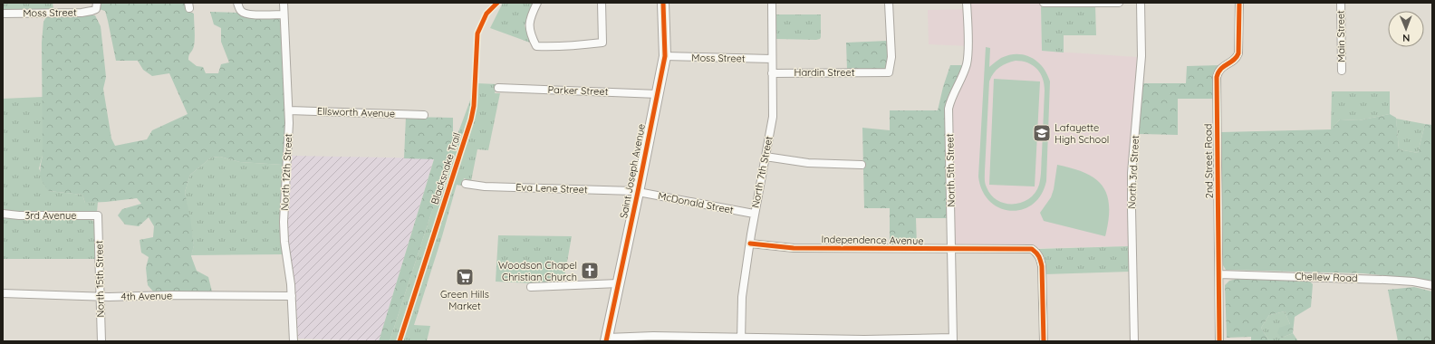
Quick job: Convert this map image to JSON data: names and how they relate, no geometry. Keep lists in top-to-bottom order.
{
  "streets": {
    "main road": ["Saint Joseph Avenue"],
    "street": [
      "Moss Street",
      "Main Street",
      "Hardin Street",
      "Parker Street",
      "Ellsworth Avenue",
      "2nd Street Road",
      "North 5th Street",
      "North 12th Street",
      "North 7th Street",
      "North 3rd Street",
      "Eva Lene Street",
      "McDonald Street",
      "3rd Avenue",
      "Independence Avenue",
      "Chellew Road",
      "North 15th Street",
      "4th Avenue"
    ],
    "cycle path": ["Blacksnake Trail"]
  },
  "crossings": [
    ["Moss Street", "Saint Joseph Avenue"],
    ["Moss Street", "North 7th Street"],
    ["Hardin Street", "North 7th Street"],
    ["Parker Street", "Saint Joseph Avenue"],
    ["Ellsworth Avenue", "North 12th Street"],
    ["2nd Street Road", "Chellew Road"],
    ["North 5th Street", "Independence Avenue"],
    ["Saint Joseph Avenue", "Eva Lene Street"],
    ["Saint Joseph Avenue", "McDonald Street"],
    ["North 12th Street", "4th Avenue"],
    ["North 7th Street", "McDonald Street"],
    ["North 7th Street", "Independence Avenue"],
    ["Eva Lene Street", "McDonald Street"],
    ["3rd Avenue", "North 15th Street"],
    ["North 15th Street", "4th Avenue"]
  ],
  "places": {
    "school or university": ["Lafayette High School"],
    "church": ["Woodson Chapel Christian Church"],
    "supermarket": ["Green Hills Market"]
  },
  "north": "bottom"
}
